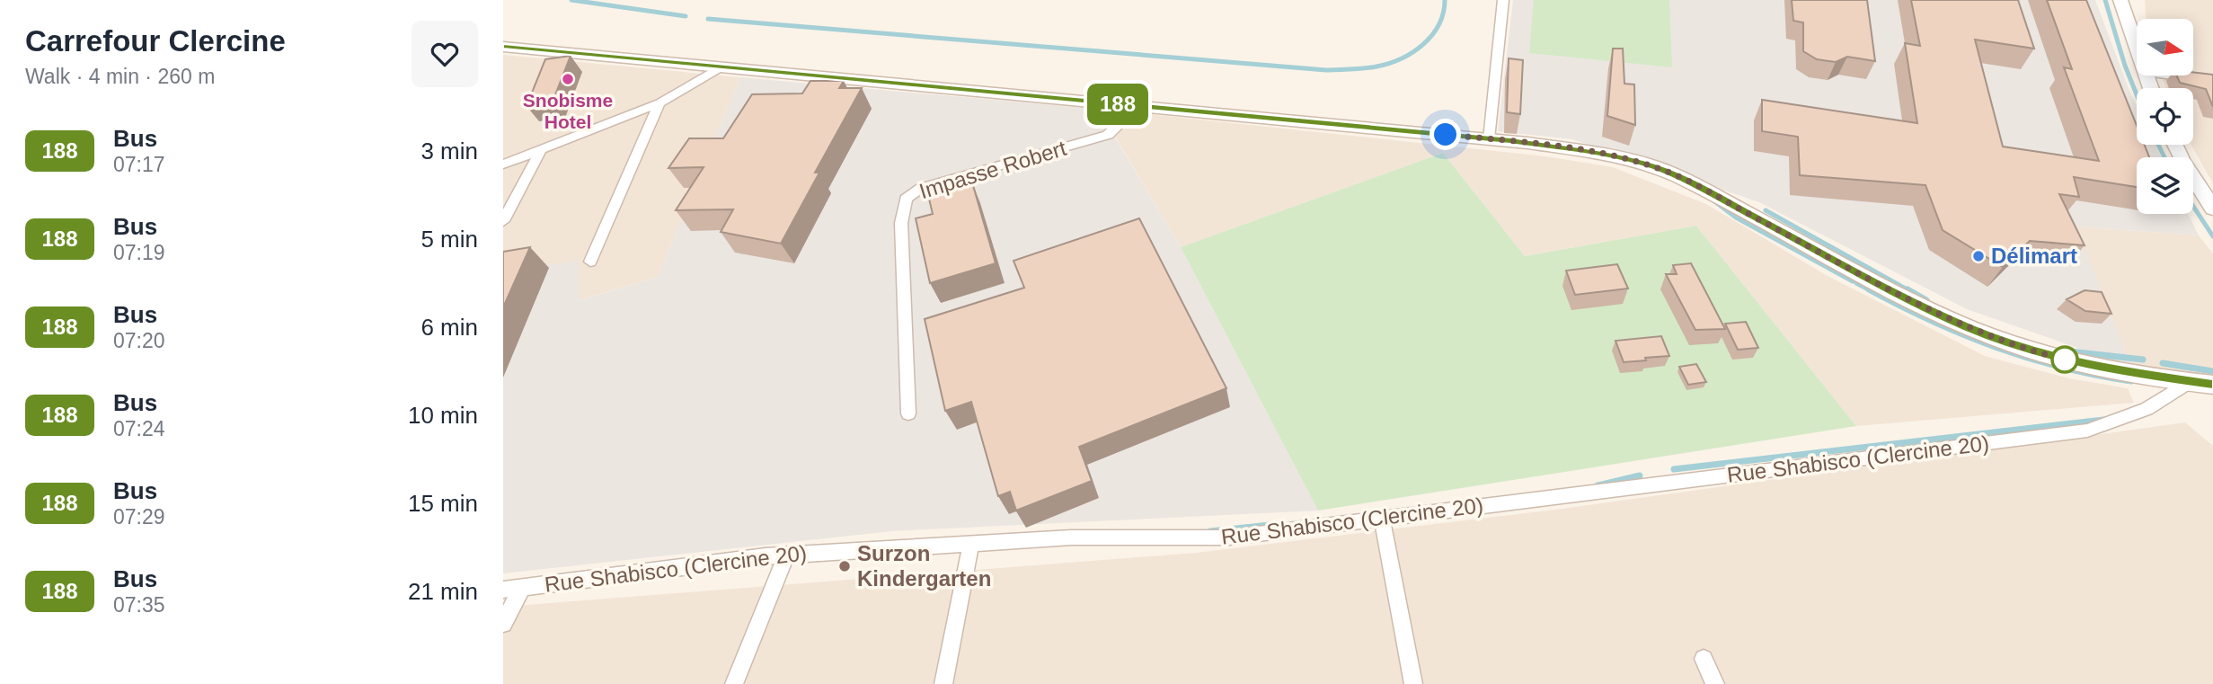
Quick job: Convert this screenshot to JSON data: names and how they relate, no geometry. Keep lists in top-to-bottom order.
{
  "streets": {
    "street": ["Impasse Robert", "Rue Shabisco (Clercine 20)"]
  },
  "places": ["Snobisme Hotel", "Délimart", "Surzon Kindergarten"],
  "lines": ["bus line 188"],
  "north": "right",
  "page": {
    "heading": ["Carrefour Clercine", "Walk · 4 min · 260 m"],
    "on_map": "188",
    "list": [
      {
        "mark": "188",
        "name": "Bus",
        "note": "07:17",
        "value": "3 min"
      },
      {
        "mark": "188",
        "name": "Bus",
        "note": "07:19",
        "value": "5 min"
      },
      {
        "mark": "188",
        "name": "Bus",
        "note": "07:20",
        "value": "6 min"
      },
      {
        "mark": "188",
        "name": "Bus",
        "note": "07:24",
        "value": "10 min"
      },
      {
        "mark": "188",
        "name": "Bus",
        "note": "07:29",
        "value": "15 min"
      },
      {
        "mark": "188",
        "name": "Bus",
        "note": "07:35",
        "value": "21 min"
      }
    ]
  }
}
